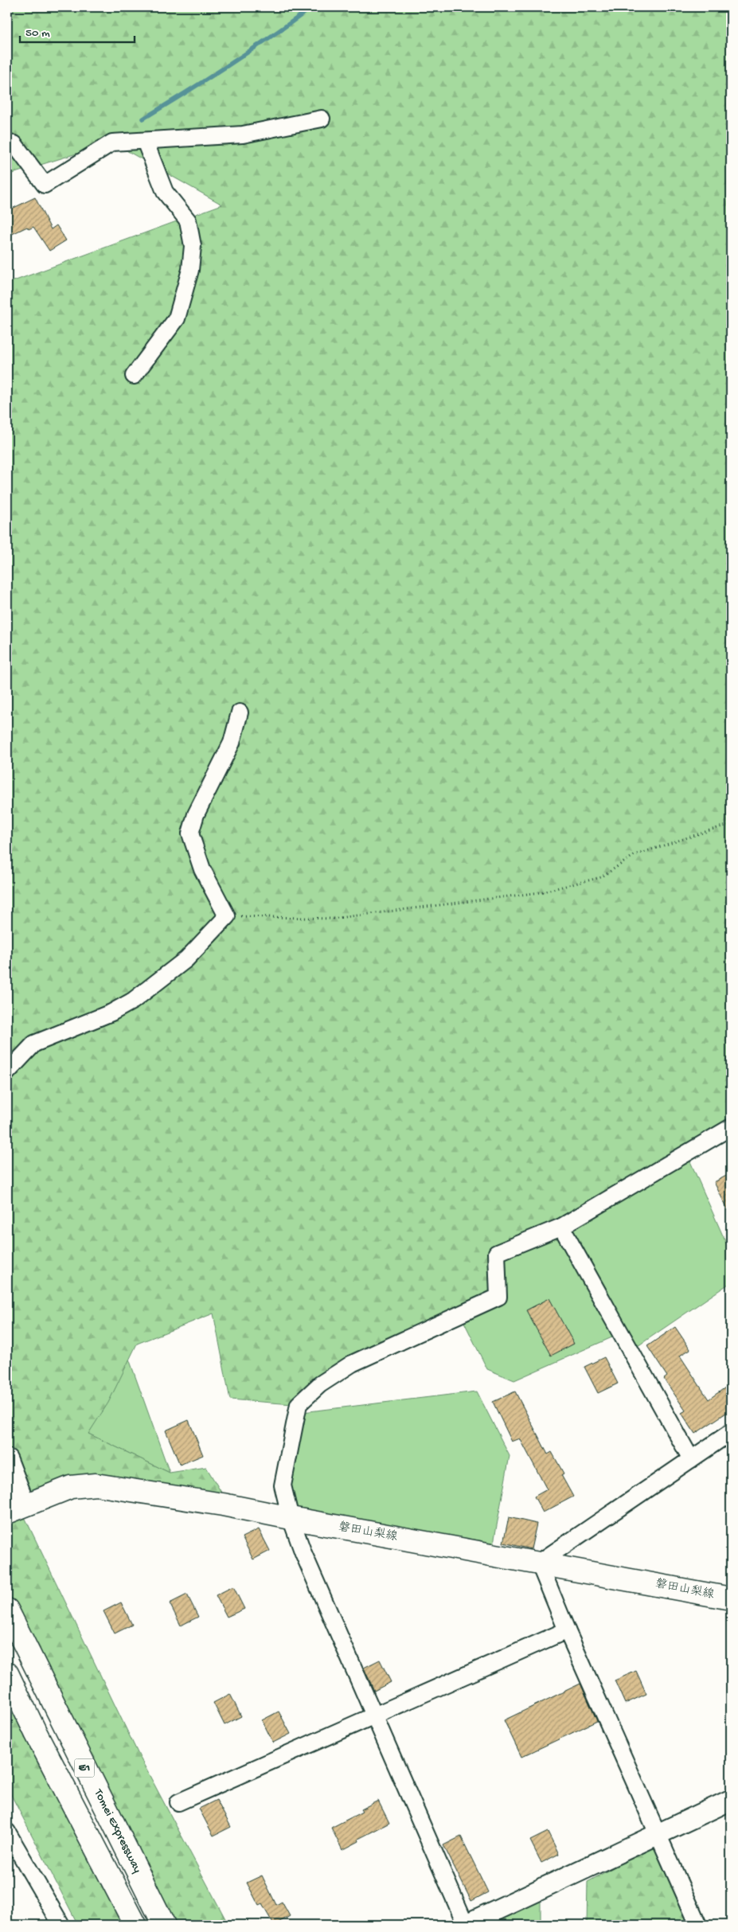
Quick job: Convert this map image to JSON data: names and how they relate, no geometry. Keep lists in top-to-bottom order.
{
  "streets": {
    "main road": ["磐田山梨線", "E1", "Tomei Expressway"]
  },
  "scale_bar": "50 m"
}
